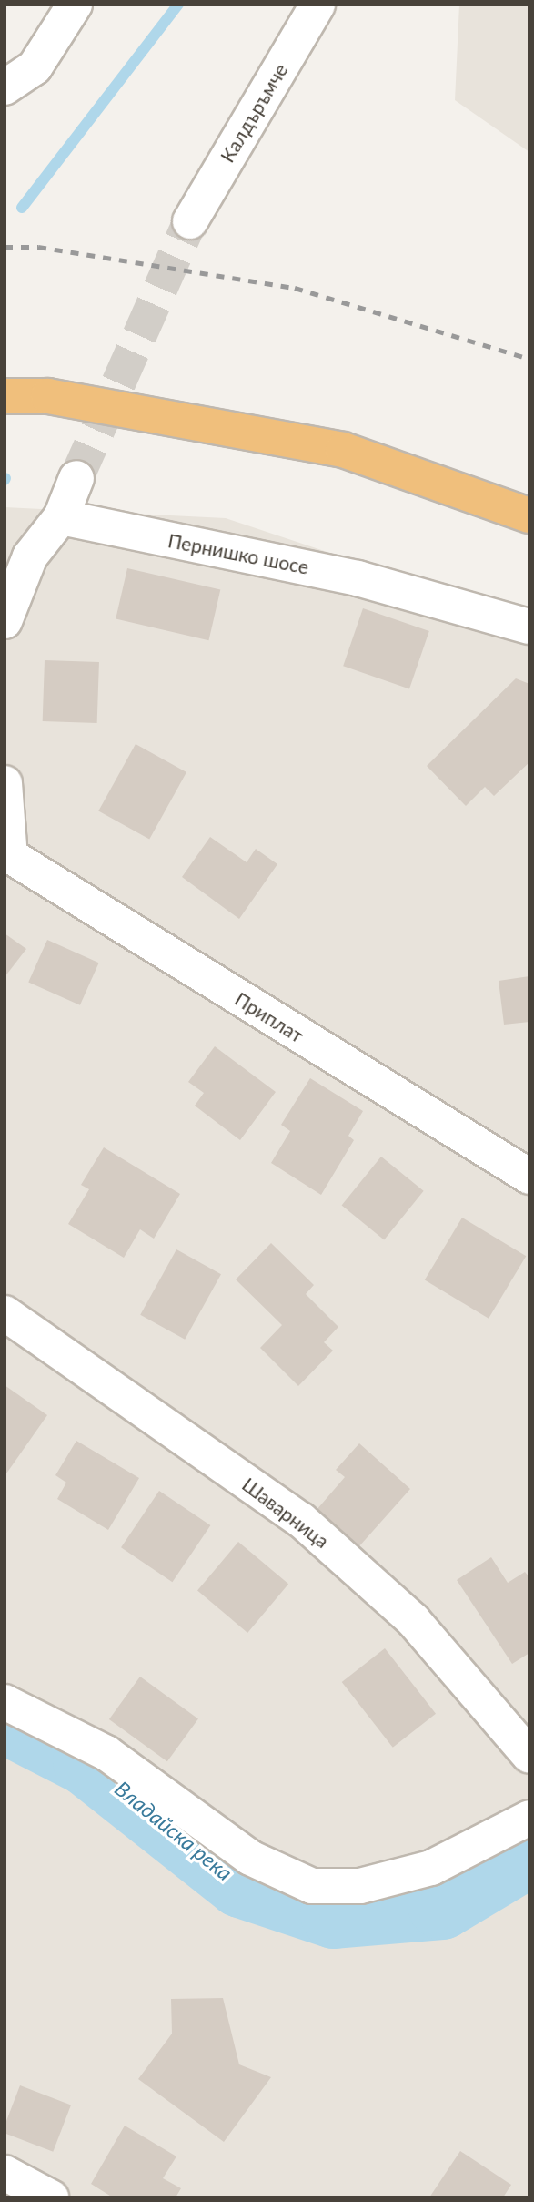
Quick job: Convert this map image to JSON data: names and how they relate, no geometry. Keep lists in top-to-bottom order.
{
  "streets": {
    "street": [
      "Калдъръмче",
      "Пернишко шосе",
      "Приплат",
      "Шаварница"
    ]
  },
  "water": ["Владайска река"]
}
